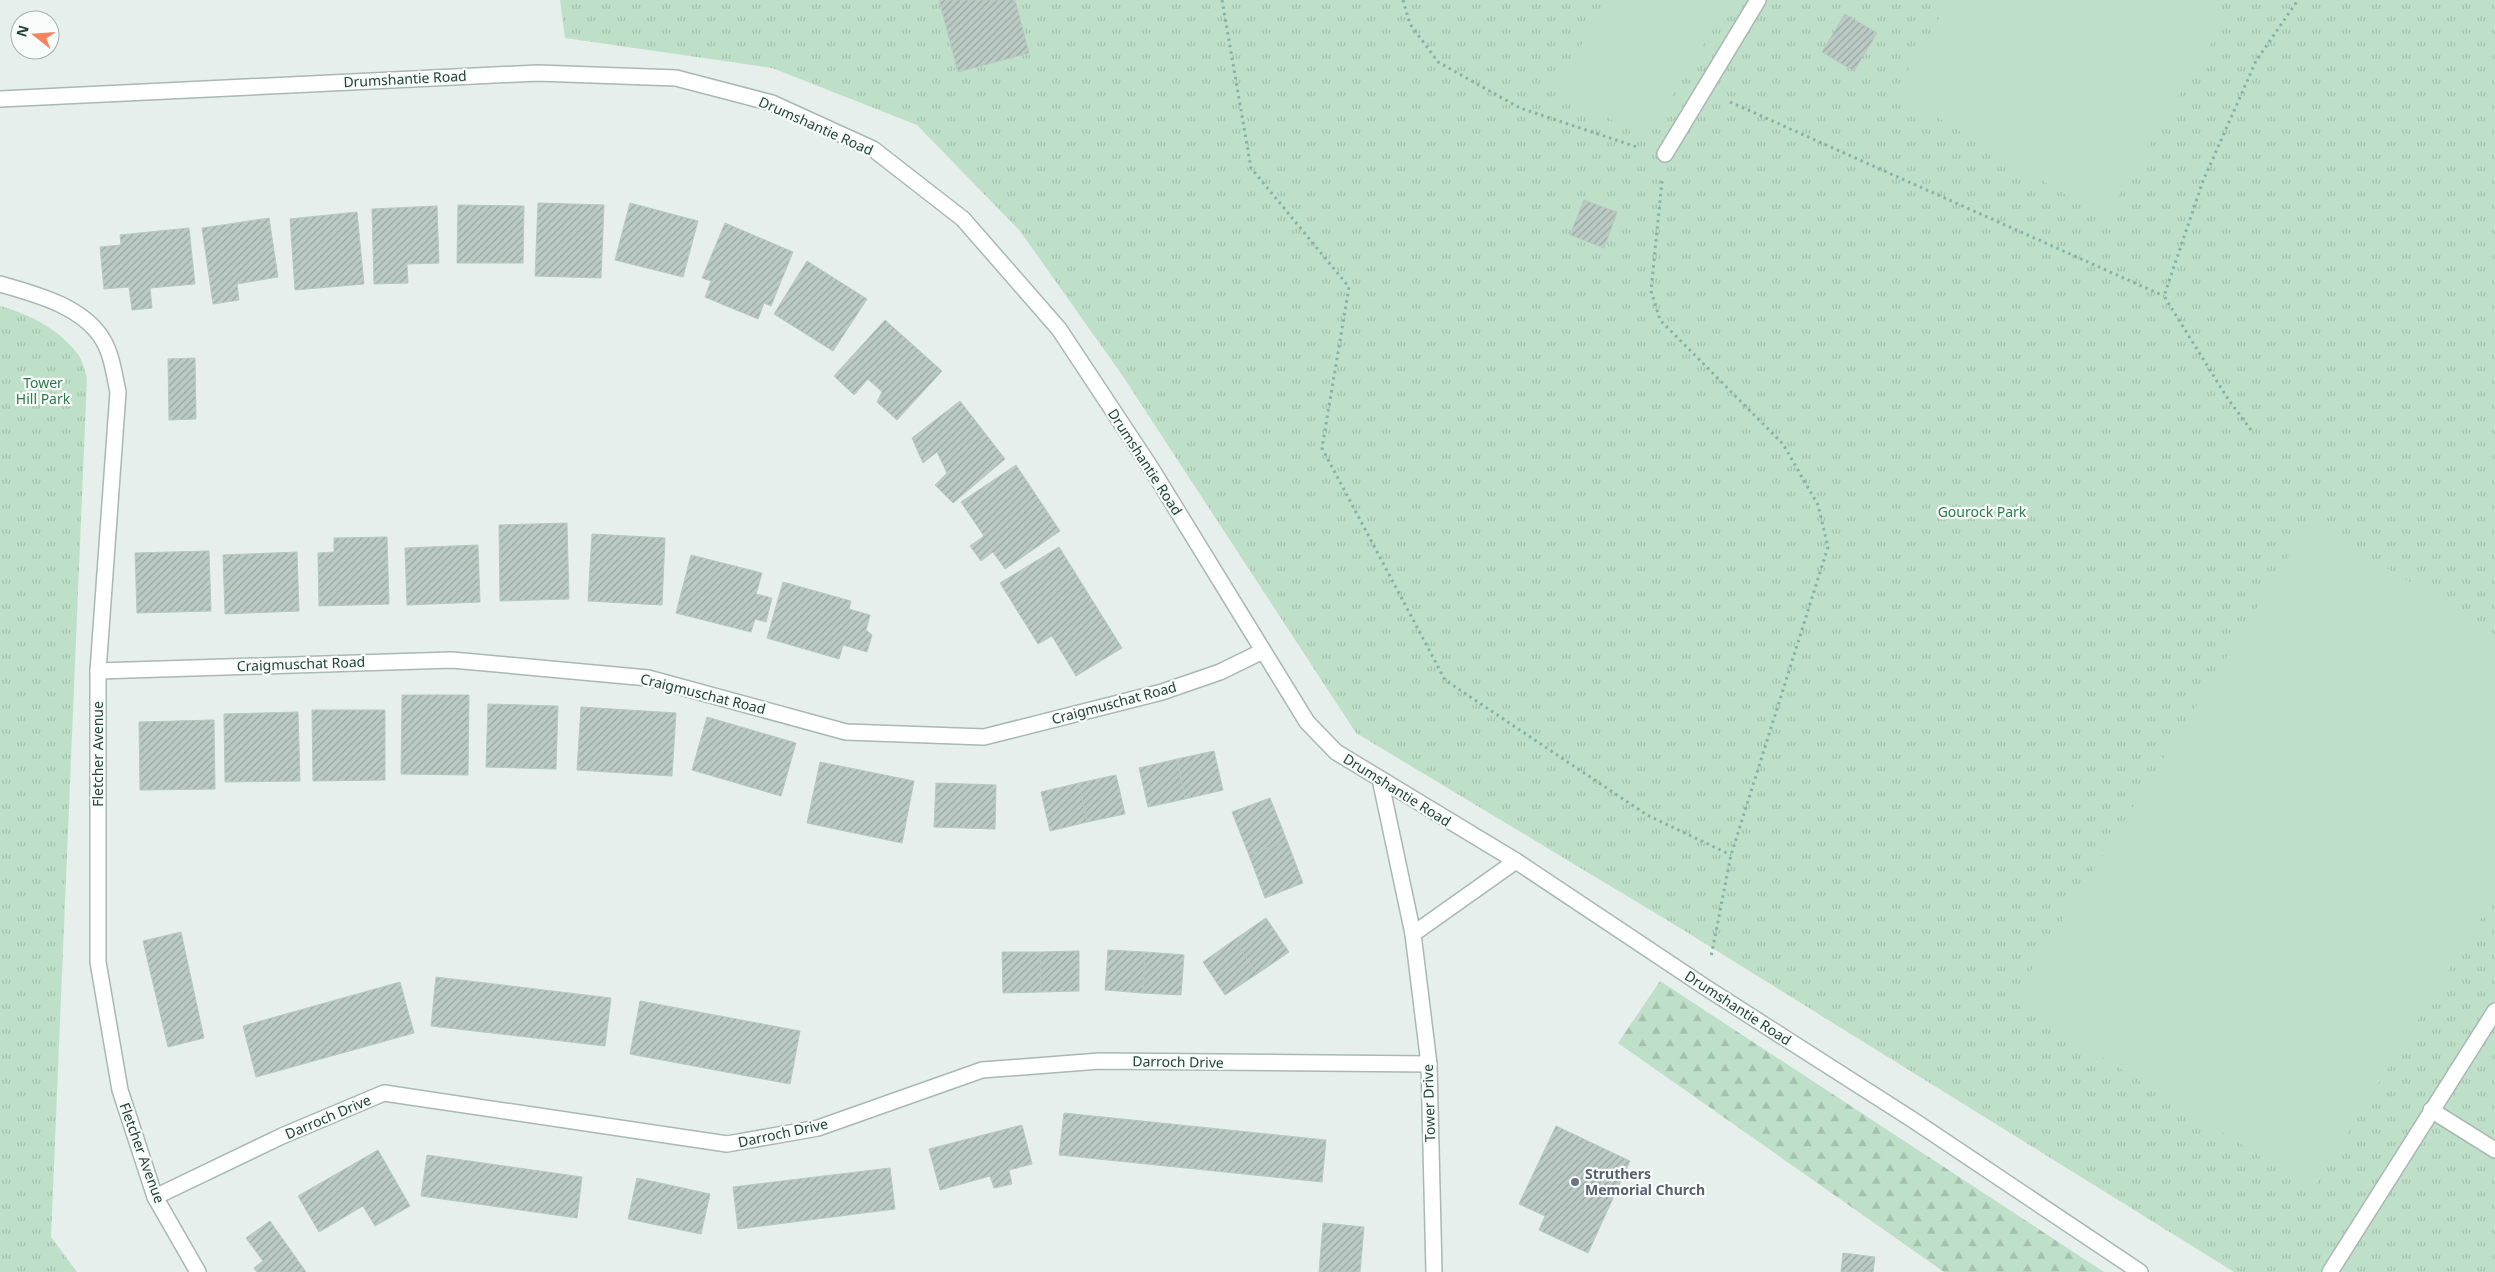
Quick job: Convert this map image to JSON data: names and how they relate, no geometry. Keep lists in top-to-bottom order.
{
  "streets": {
    "street": [
      "Drumshantie Road",
      "Craigmuschat Road",
      "Fletcher Avenue",
      "Darroch Drive",
      "Tower Drive"
    ]
  },
  "crossings": [
    ["Drumshantie Road", "Craigmuschat Road"],
    ["Drumshantie Road", "Tower Drive"],
    ["Craigmuschat Road", "Fletcher Avenue"],
    ["Fletcher Avenue", "Darroch Drive"],
    ["Darroch Drive", "Tower Drive"]
  ],
  "parks": ["Tower Hill Park", "Gourock Park"],
  "places": ["Struthers Memorial Church"],
  "north": "left"
}
